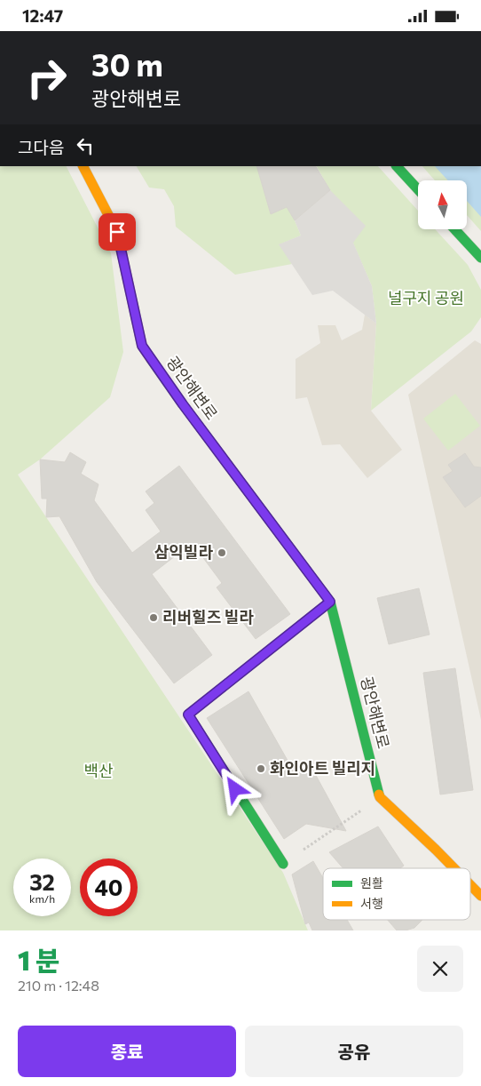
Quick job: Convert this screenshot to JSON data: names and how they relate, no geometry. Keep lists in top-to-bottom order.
{
  "streets": {
    "street": ["광안해변로"]
  },
  "parks": ["널구지 공원", "백산"],
  "places": ["삼익빌라", "리버힐즈 빌라", "화인아트 빌리지"],
  "legend": ["원활", "서행"],
  "north": "top",
  "page": {
    "status": "12:47",
    "turn": ["30 m", "광안해변로"],
    "then": "그다음",
    "speed": "32 km/h",
    "limit": "40",
    "heading": ["1 분", "210 m · 12:48"],
    "buttons": ["종료", "공유"]
  }
}
